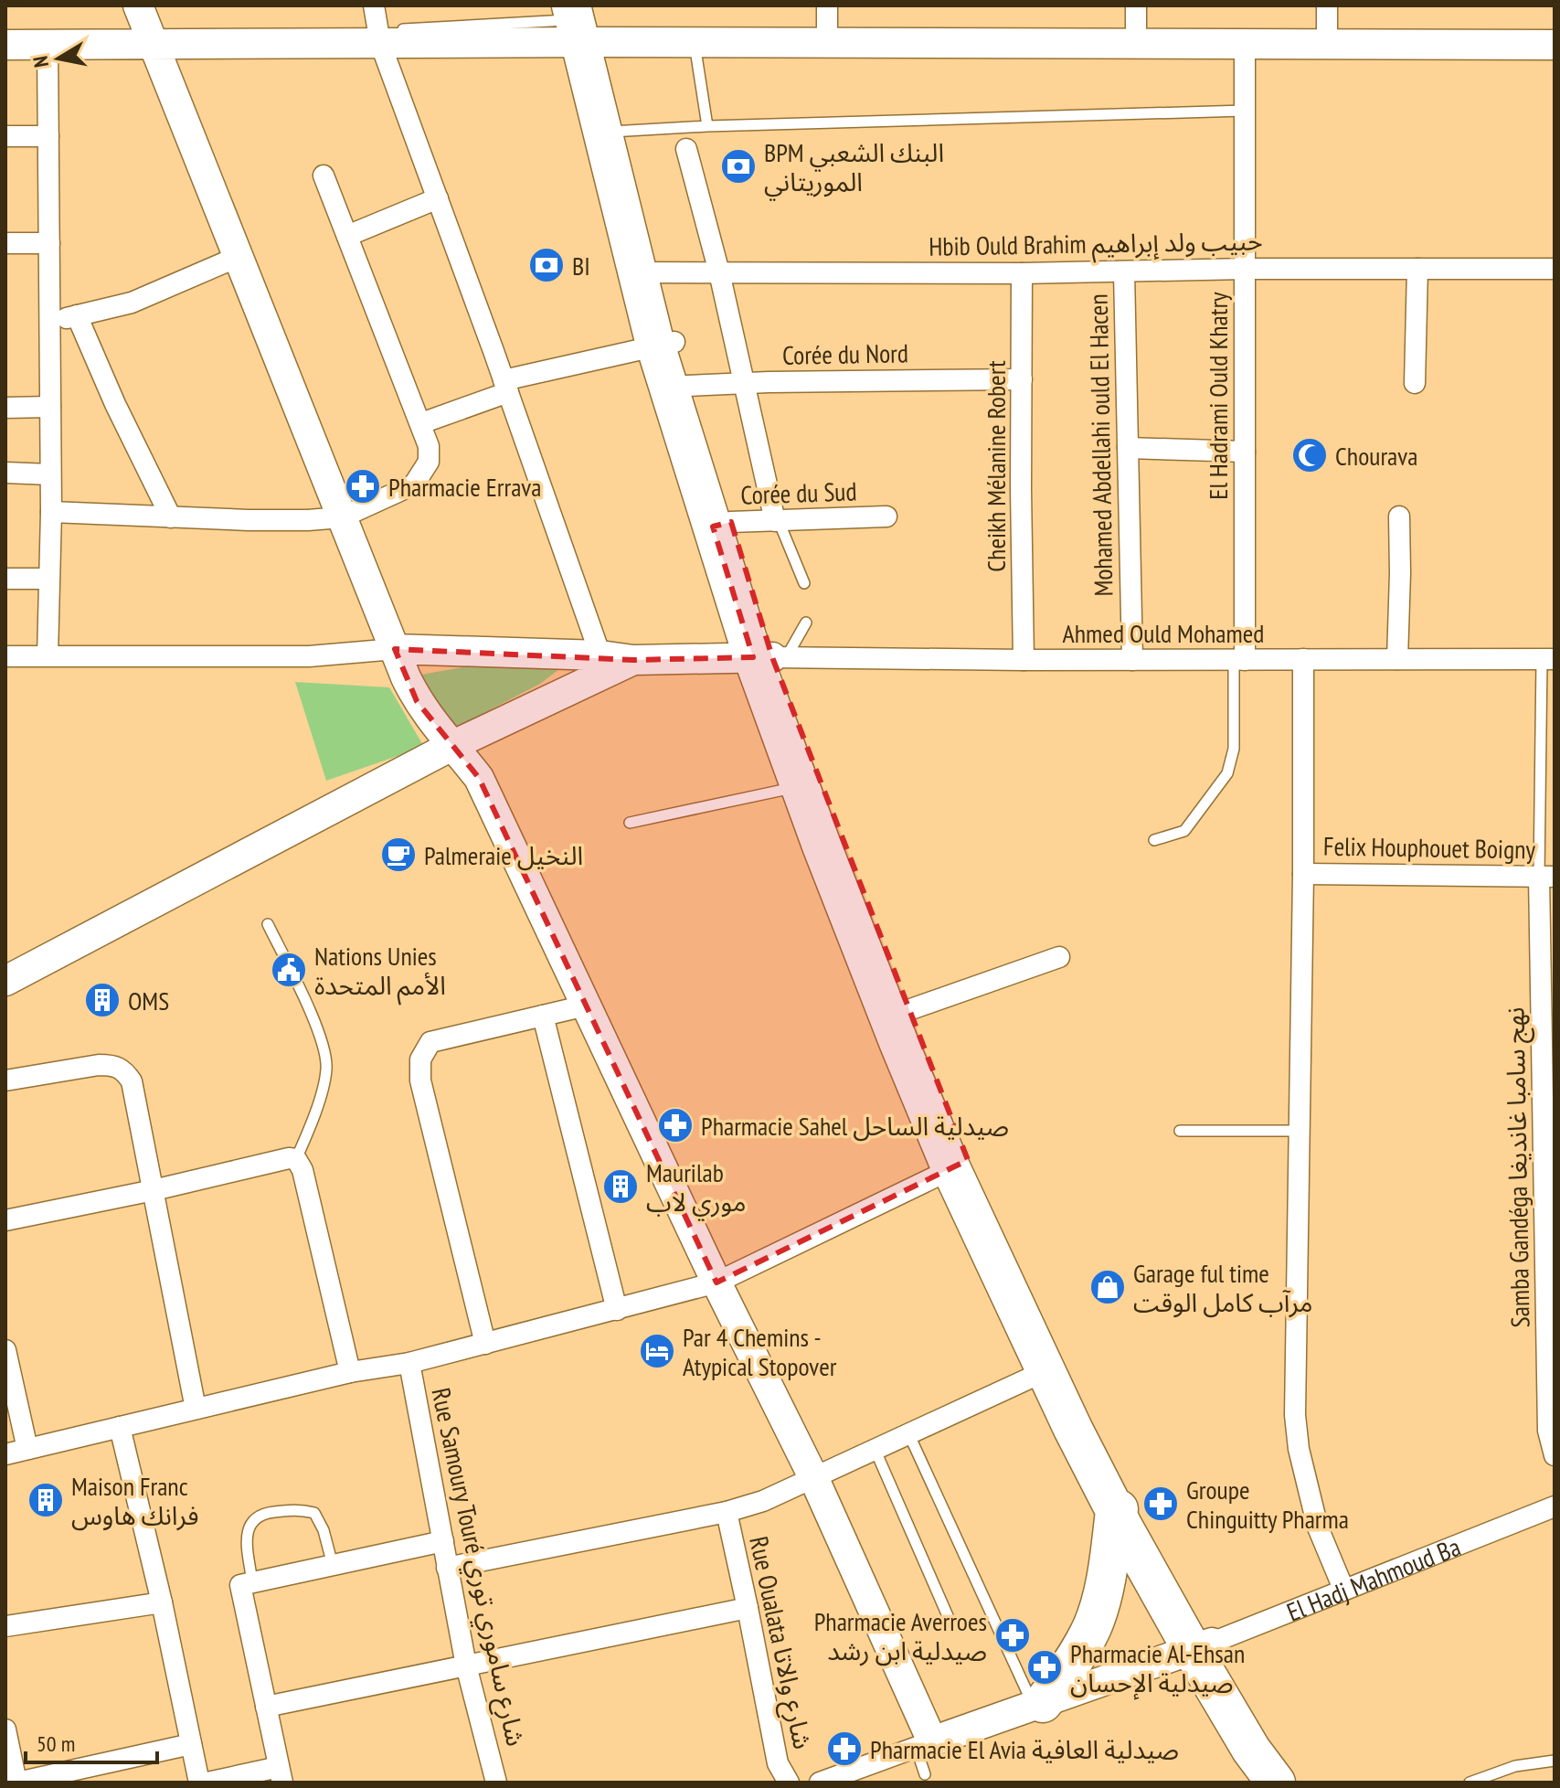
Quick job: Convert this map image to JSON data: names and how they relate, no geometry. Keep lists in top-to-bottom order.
{
  "streets": {
    "street": [
      "Hbib Ould Brahim حبيب ولد إبراهيم",
      "Corée du Nord",
      "El Hadrami Ould Khatry",
      "Mohamed Abdellahi ould El Hacen",
      "Cheikh Mélanine Robert",
      "Corée du Sud",
      "Ahmed Ould Mohamed",
      "Felix Houphouet Boigny",
      "Samba Gandéga نهج سامبا غانديغا",
      "Rue Samoury Touré شارع ساموري توري",
      "El Hadj Mahmoud Ba",
      "Rue Oualata شارع والاتا"
    ]
  },
  "crossings": [
    ["Hbib Ould Brahim حبيب ولد إبراهيم", "El Hadrami Ould Khatry"],
    ["Hbib Ould Brahim حبيب ولد إبراهيم", "Mohamed Abdellahi ould El Hacen"],
    ["Hbib Ould Brahim حبيب ولد إبراهيم", "Cheikh Mélanine Robert"],
    ["Corée du Nord", "Cheikh Mélanine Robert"],
    ["El Hadrami Ould Khatry", "Ahmed Ould Mohamed"],
    ["Mohamed Abdellahi ould El Hacen", "Ahmed Ould Mohamed"],
    ["Cheikh Mélanine Robert", "Ahmed Ould Mohamed"],
    ["Felix Houphouet Boigny", "Samba Gandéga نهج سامبا غانديغا"]
  ],
  "places": {
    "bank": ["BPM البنك الشعبي الموريتاني", "BI"],
    "mosque": ["Chourava"],
    "pharmacy": [
      "Pharmacie Errava",
      "Pharmacie Sahel صيدلية الساحل",
      "Groupe Chinguitty Pharma",
      "Pharmacie Averroes صيدلية ابن رشد",
      "Pharmacie Al-Ehsan صيدلية الإحسان",
      "Pharmacie El Avia صيدلية العافية"
    ],
    "cafe": ["Palmeraie النخيل"],
    "public building": ["Nations Unies الأمم المتحدة"],
    "building": ["OMS", "Maurilab موري لاب", "Maison Franc فرانك هاوس"],
    "shop": ["Garage ful time مرآب كامل الوقت"],
    "hotel": ["Par 4 Chemins - Atypical Stopover"]
  },
  "scale_bar": "50 m",
  "north": "left"
}
